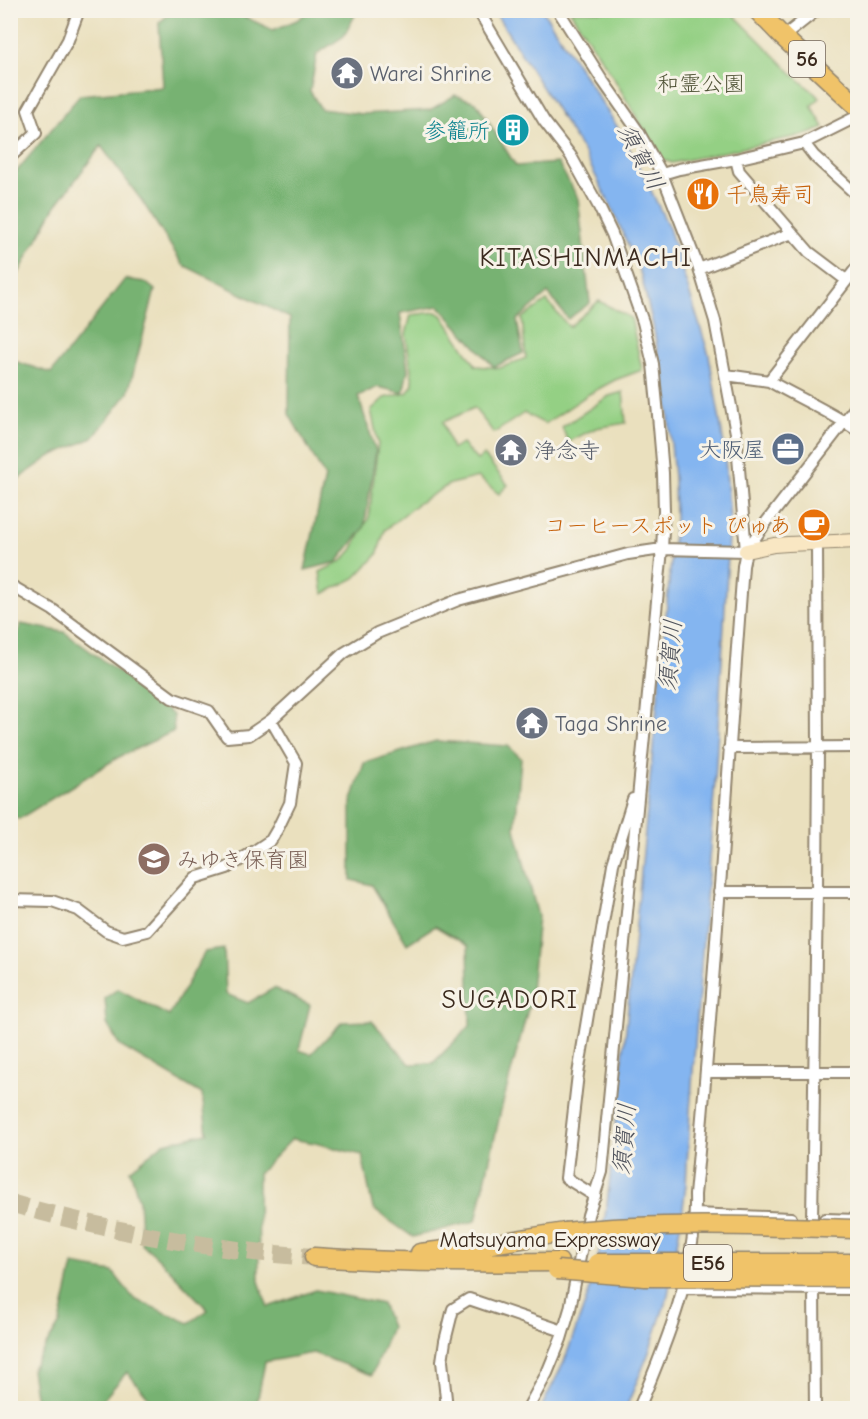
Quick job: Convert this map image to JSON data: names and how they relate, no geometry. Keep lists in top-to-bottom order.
{
  "streets": {
    "highway": ["56", "Matsuyama Expressway", "E56"]
  },
  "districts": ["KITASHINMACHI", "SUGADORI"],
  "water": ["須賀川"],
  "parks": ["和霊公園"],
  "places": {
    "temple": ["Warei Shrine", "浄念寺", "Taga Shrine"],
    "building": ["参籠所"],
    "restaurant": ["千鳥寿司"],
    "office": ["大阪屋"],
    "cafe": ["コーヒースポット ぴゅあ"],
    "school or university": ["みゆき保育園"]
  }
}
